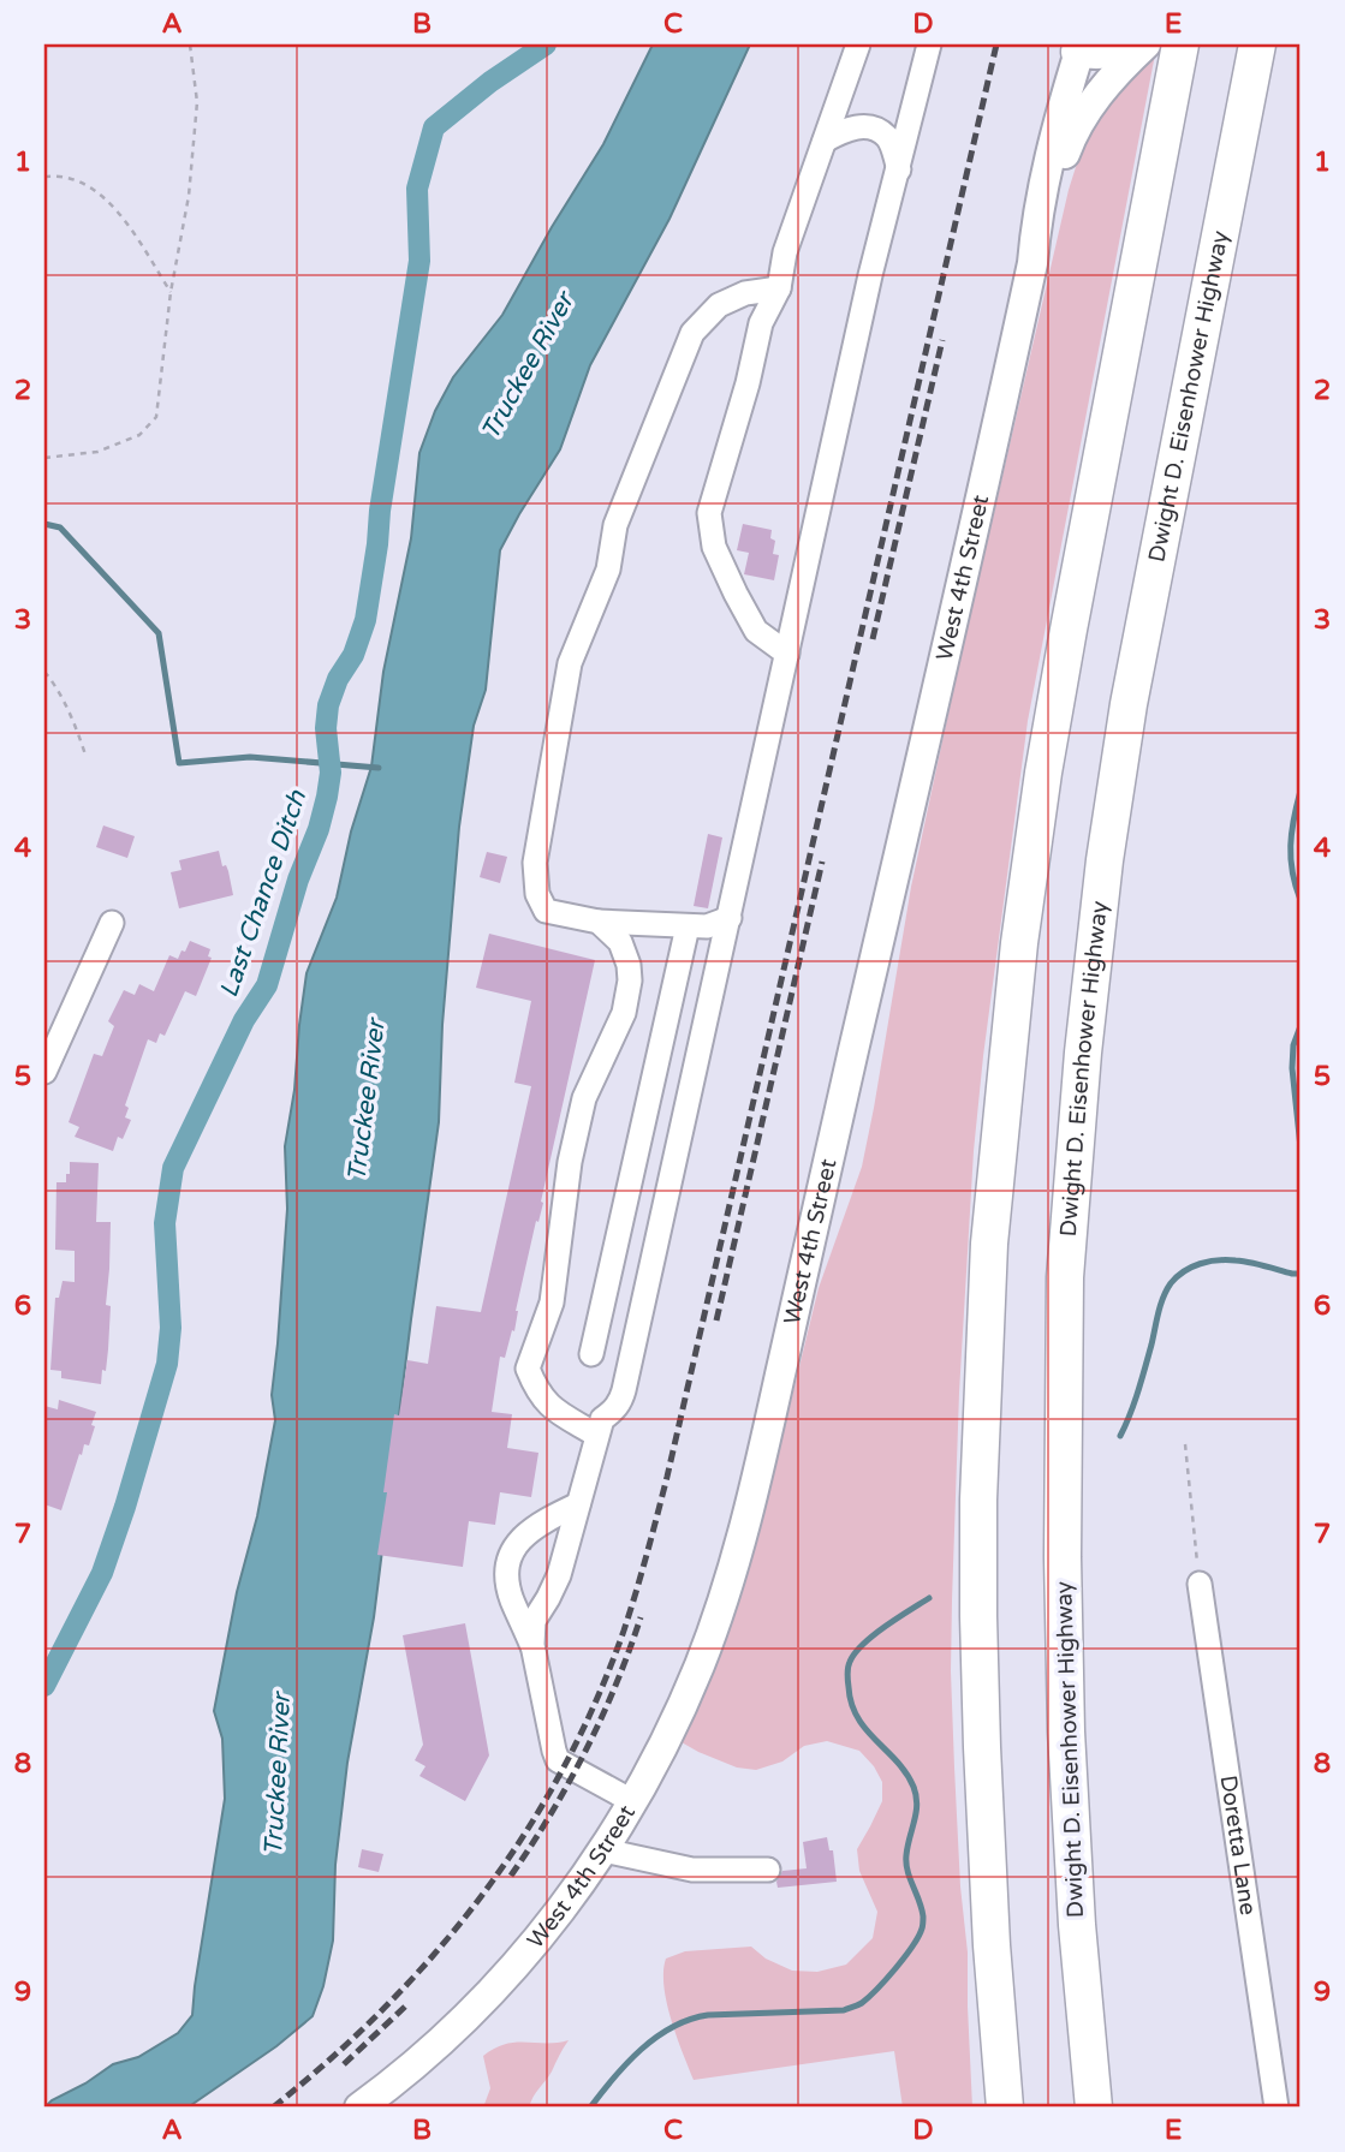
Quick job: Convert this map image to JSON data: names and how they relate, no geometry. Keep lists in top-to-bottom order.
{
  "streets": {
    "highway": ["Dwight D. Eisenhower Highway"],
    "main road": ["West 4th Street"],
    "street": ["Doretta Lane"]
  },
  "water": ["Truckee River", "Last Chance Ditch"],
  "grid": {
    "columns": [
      "A",
      "B",
      "C",
      "D",
      "E"
    ],
    "rows": [
      "1",
      "2",
      "3",
      "4",
      "5",
      "6",
      "7",
      "8",
      "9"
    ]
  }
}
